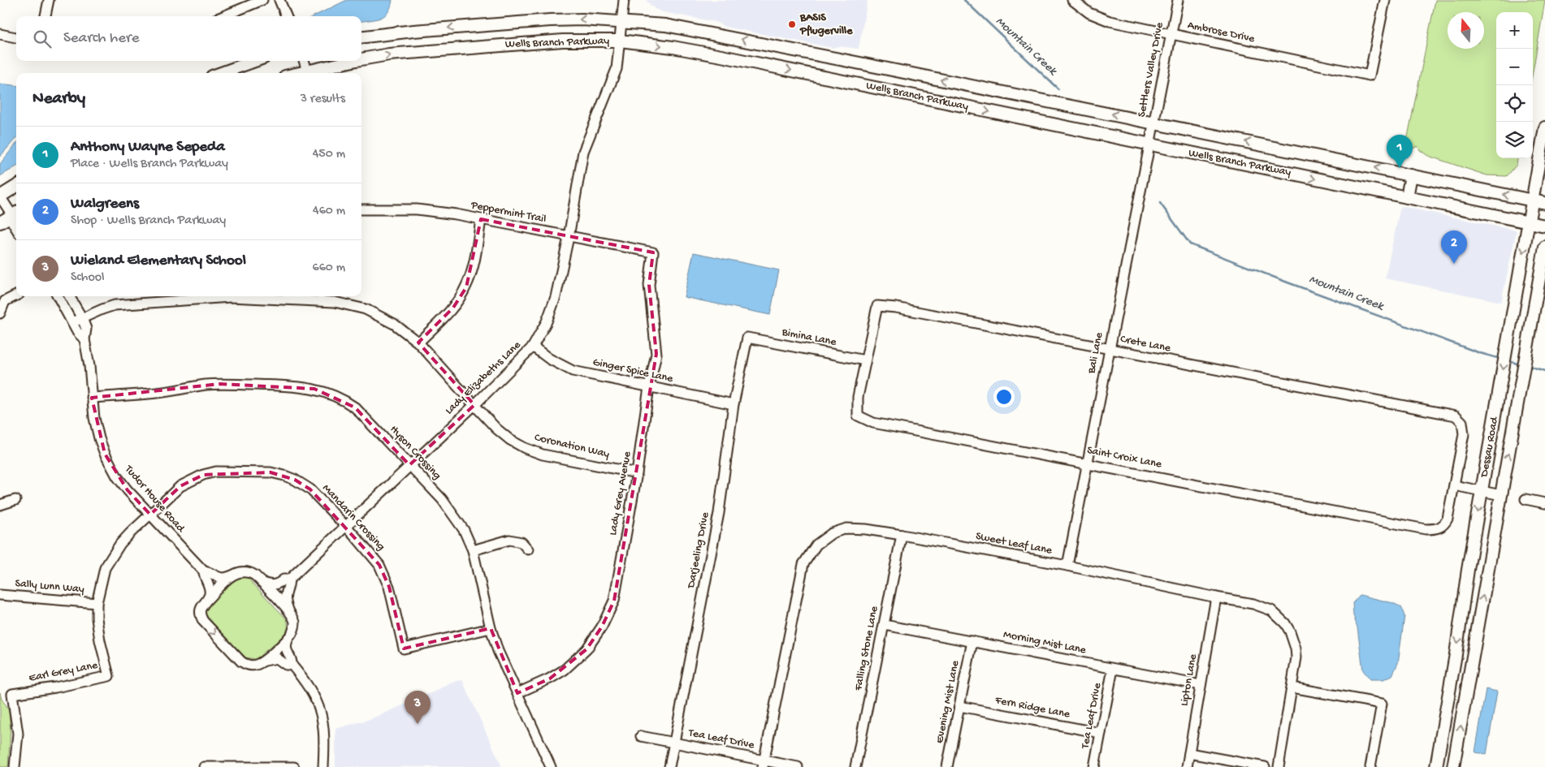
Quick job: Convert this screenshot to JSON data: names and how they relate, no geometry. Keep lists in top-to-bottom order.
{
  "streets": {
    "main road": ["Wells Branch Parkway", "Dessau Road"],
    "street": [
      "Ambrose Drive",
      "Settlers Valley Drive",
      "Peppermint Trail",
      "Bimina Lane",
      "Crete Lane",
      "Bali Lane",
      "Ginger Spice Lane",
      "Lady Elizabeths Lane",
      "Coronation Way",
      "Hyson Crossing",
      "Saint Croix Lane",
      "Lady Grey Avenue",
      "Tudor House Road",
      "Mandarin Crossing",
      "Sweet Leaf Lane",
      "Darjeeling Drive",
      "Sally Lunn Way",
      "Morning Mist Lane",
      "Falling Stone Lane",
      "Earl Grey Lane",
      "Lipton Lane",
      "Evening Mist Lane",
      "Fern Ridge Lane",
      "Tea Leaf Drive"
    ]
  },
  "crossings": [
    ["Ambrose Drive", "Settlers Valley Drive"],
    ["Wells Branch Parkway", "Settlers Valley Drive"],
    ["Wells Branch Parkway", "Bali Lane"],
    ["Wells Branch Parkway", "Lady Elizabeths Lane"],
    ["Wells Branch Parkway", "Dessau Road"],
    ["Settlers Valley Drive", "Bali Lane"],
    ["Peppermint Trail", "Lady Elizabeths Lane"],
    ["Peppermint Trail", "Lady Grey Avenue"],
    ["Bimina Lane", "Crete Lane"],
    ["Bimina Lane", "Saint Croix Lane"],
    ["Bimina Lane", "Darjeeling Drive"],
    ["Crete Lane", "Bali Lane"],
    ["Crete Lane", "Saint Croix Lane"],
    ["Bali Lane", "Saint Croix Lane"],
    ["Bali Lane", "Sweet Leaf Lane"],
    ["Ginger Spice Lane", "Lady Elizabeths Lane"],
    ["Ginger Spice Lane", "Lady Grey Avenue"],
    ["Ginger Spice Lane", "Darjeeling Drive"],
    ["Lady Elizabeths Lane", "Coronation Way"],
    ["Lady Elizabeths Lane", "Hyson Crossing"],
    ["Lady Elizabeths Lane", "Tudor House Road"],
    ["Lady Elizabeths Lane", "Mandarin Crossing"],
    ["Coronation Way", "Lady Grey Avenue"],
    ["Coronation Way", "Tudor House Road"],
    ["Hyson Crossing", "Lady Grey Avenue"],
    ["Hyson Crossing", "Tudor House Road"],
    ["Hyson Crossing", "Mandarin Crossing"],
    ["Tudor House Road", "Mandarin Crossing"],
    ["Tudor House Road", "Earl Grey Lane"],
    ["Mandarin Crossing", "Earl Grey Lane"],
    ["Sweet Leaf Lane", "Falling Stone Lane"],
    ["Sweet Leaf Lane", "Lipton Lane"],
    ["Sweet Leaf Lane", "Tea Leaf Drive"],
    ["Darjeeling Drive", "Tea Leaf Drive"],
    ["Sally Lunn Way", "Earl Grey Lane"],
    ["Morning Mist Lane", "Falling Stone Lane"],
    ["Morning Mist Lane", "Lipton Lane"],
    ["Morning Mist Lane", "Evening Mist Lane"],
    ["Morning Mist Lane", "Tea Leaf Drive"],
    ["Evening Mist Lane", "Fern Ridge Lane"],
    ["Fern Ridge Lane", "Tea Leaf Drive"]
  ],
  "water": ["Mountain Creek"],
  "places": ["BASIS Pflugerville"],
  "north": "top",
  "page": {
    "map_buttons": ["+", "−"],
    "search": "Search here",
    "heading": ["Nearby", "3 results"],
    "list": [
      {
        "mark": "1",
        "name": "Anthony Wayne Sepeda",
        "note": "Place · Wells Branch Parkway",
        "value": "450 m"
      },
      {
        "mark": "2",
        "name": "Walgreens",
        "note": "Shop · Wells Branch Parkway",
        "value": "460 m"
      },
      {
        "mark": "3",
        "name": "Wieland Elementary School",
        "note": "School",
        "value": "660 m"
      }
    ],
    "pins": ["1", "2", "3"]
  }
}
